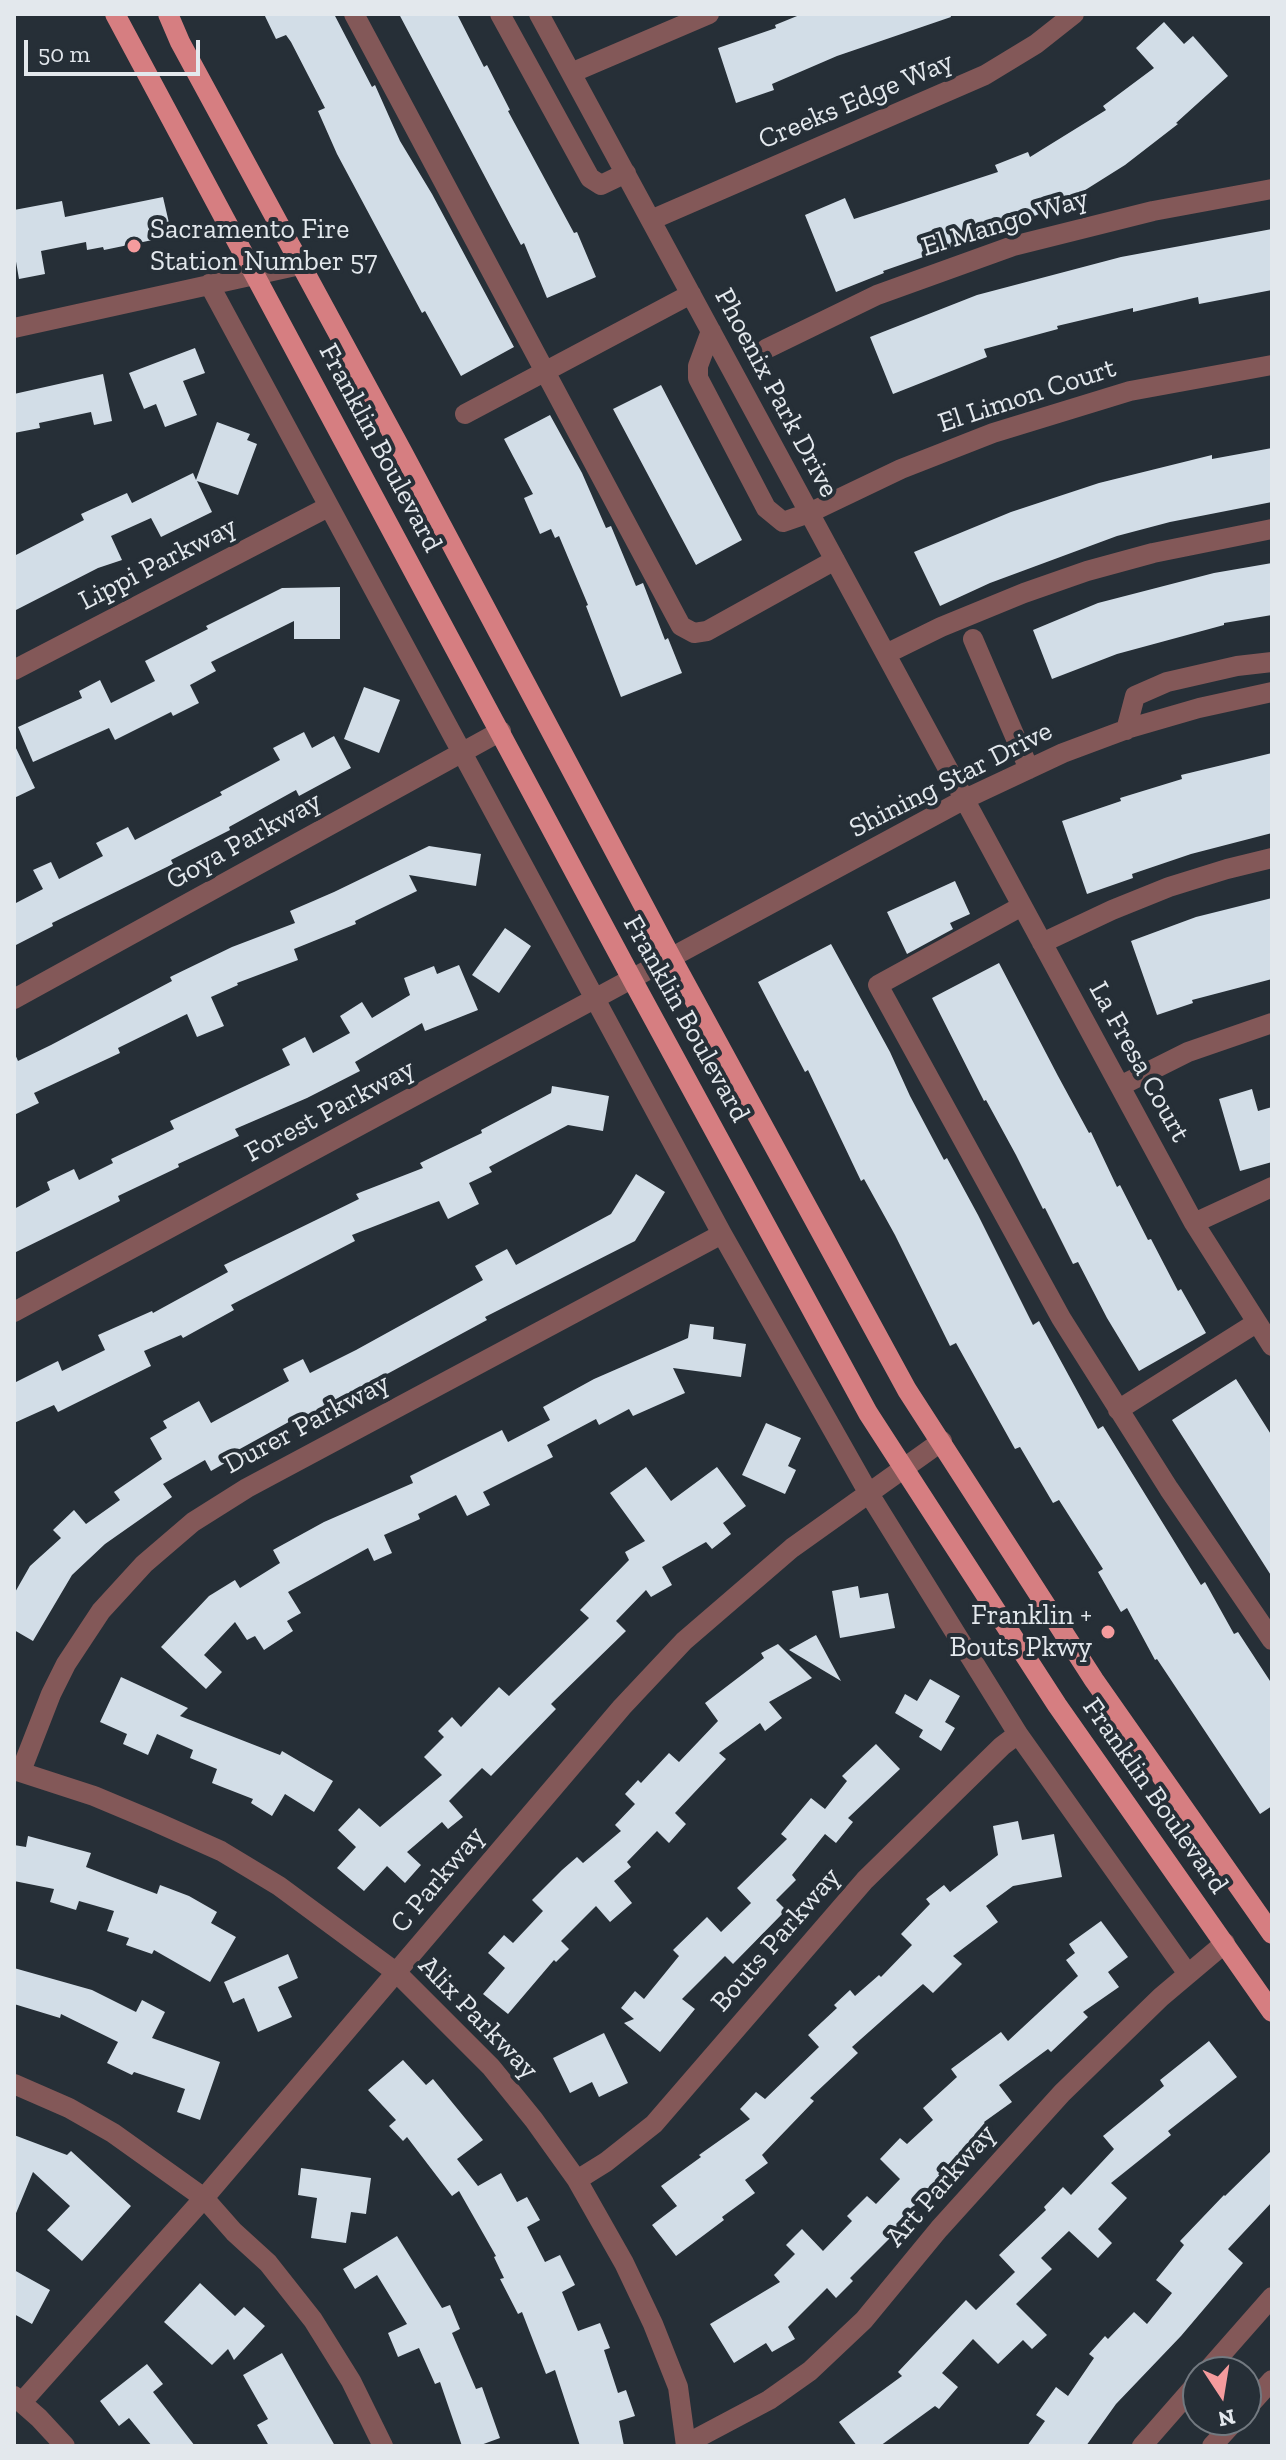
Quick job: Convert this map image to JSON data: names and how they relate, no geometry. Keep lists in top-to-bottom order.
{
  "streets": {
    "main road": ["Franklin Boulevard"],
    "street": [
      "Creeks Edge Way",
      "El Mango Way",
      "Phoenix Park Drive",
      "El Limon Court",
      "Lippi Parkway",
      "Shining Star Drive",
      "Goya Parkway",
      "La Fresa Court",
      "Forest Parkway",
      "Durer Parkway",
      "C Parkway",
      "Bouts Parkway",
      "Alix Parkway",
      "Art Parkway"
    ]
  },
  "crossings": [
    ["Creeks Edge Way", "Phoenix Park Drive"],
    ["Phoenix Park Drive", "El Limon Court"],
    ["Phoenix Park Drive", "Shining Star Drive"],
    ["Phoenix Park Drive", "La Fresa Court"],
    ["Franklin Boulevard", "Shining Star Drive"],
    ["Franklin Boulevard", "Goya Parkway"],
    ["Franklin Boulevard", "Forest Parkway"],
    ["Franklin Boulevard", "C Parkway"],
    ["Franklin Boulevard", "Art Parkway"],
    ["Shining Star Drive", "La Fresa Court"],
    ["Shining Star Drive", "Forest Parkway"],
    ["Durer Parkway", "Alix Parkway"],
    ["C Parkway", "Alix Parkway"],
    ["Bouts Parkway", "Alix Parkway"],
    ["Alix Parkway", "Art Parkway"]
  ],
  "places": ["Sacramento Fire Station Number 57", "Franklin + Bouts Pkwy"],
  "scale_bar": "50 m",
  "north": "bottom"
}
